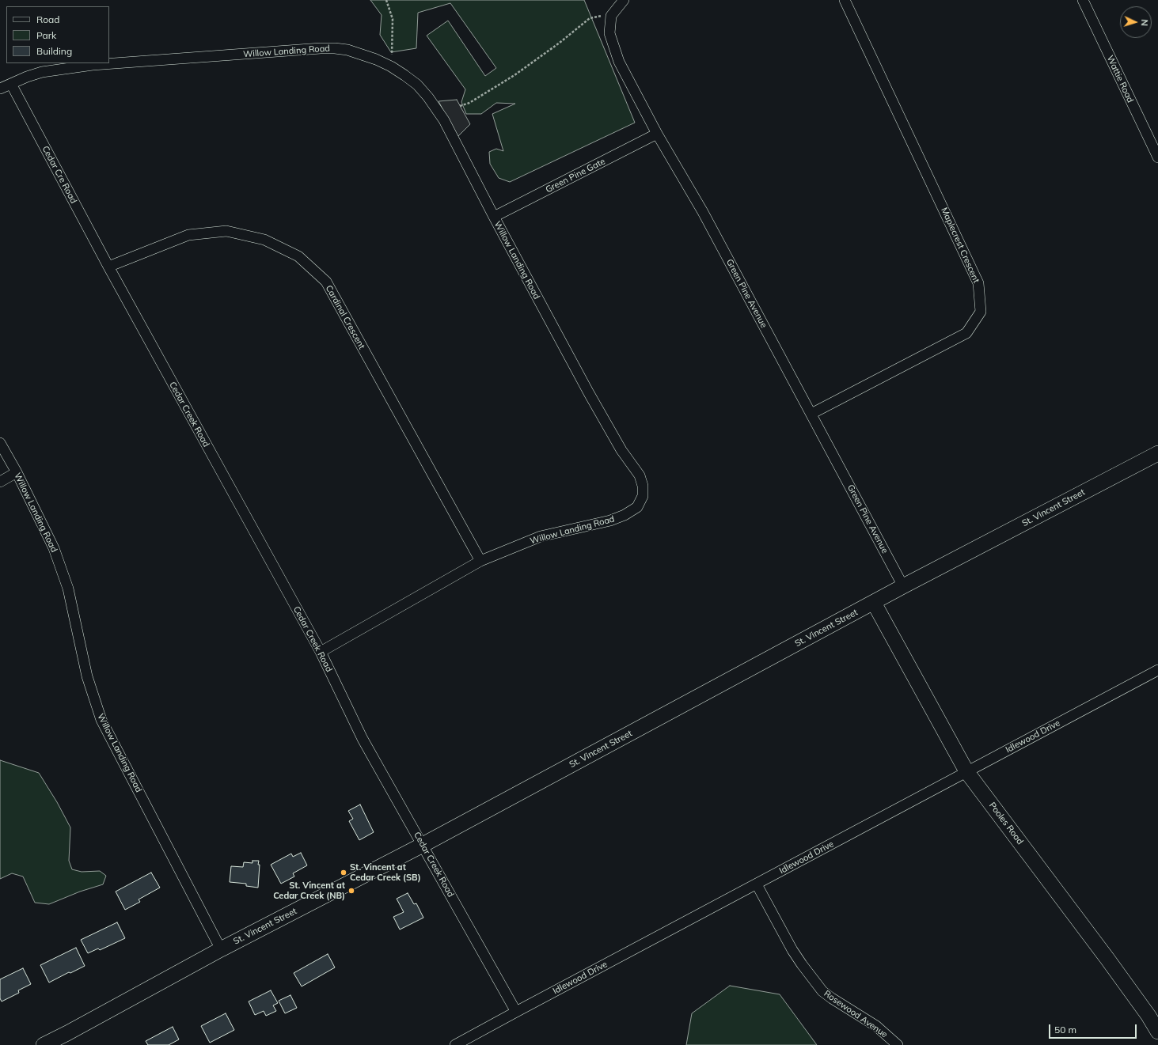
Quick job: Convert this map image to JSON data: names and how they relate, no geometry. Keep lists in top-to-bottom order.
{
  "streets": {
    "street": [
      "Willow Landing Road",
      "Wattie Road",
      "Cedar Cre Road",
      "Green Pine Gate",
      "Maplecrest Crescent",
      "Green Pine Avenue",
      "Cardinal Crescent",
      "Cedar Creek Road",
      "St. Vincent Street",
      "Idlewood Drive",
      "Pooles Road",
      "Rosewood Avenue"
    ]
  },
  "crossings": [
    ["Willow Landing Road", "Cedar Cre Road"],
    ["Willow Landing Road", "Green Pine Gate"],
    ["Willow Landing Road", "Cardinal Crescent"],
    ["Willow Landing Road", "Cedar Creek Road"],
    ["Willow Landing Road", "St. Vincent Street"],
    ["Cedar Cre Road", "Cardinal Crescent"],
    ["Cedar Cre Road", "Cedar Creek Road"],
    ["Green Pine Gate", "Green Pine Avenue"],
    ["Maplecrest Crescent", "Green Pine Avenue"],
    ["Green Pine Avenue", "St. Vincent Street"],
    ["Cardinal Crescent", "Cedar Creek Road"],
    ["Cedar Creek Road", "St. Vincent Street"],
    ["Cedar Creek Road", "Idlewood Drive"],
    ["St. Vincent Street", "Pooles Road"],
    ["Idlewood Drive", "Pooles Road"],
    ["Idlewood Drive", "Rosewood Avenue"]
  ],
  "places": ["St. Vincent at Cedar Creek (SB)", "St. Vincent at Cedar Creek (NB)"],
  "legend": ["Road", "Park", "Building"],
  "scale_bar": "50 m",
  "north": "right"
}
